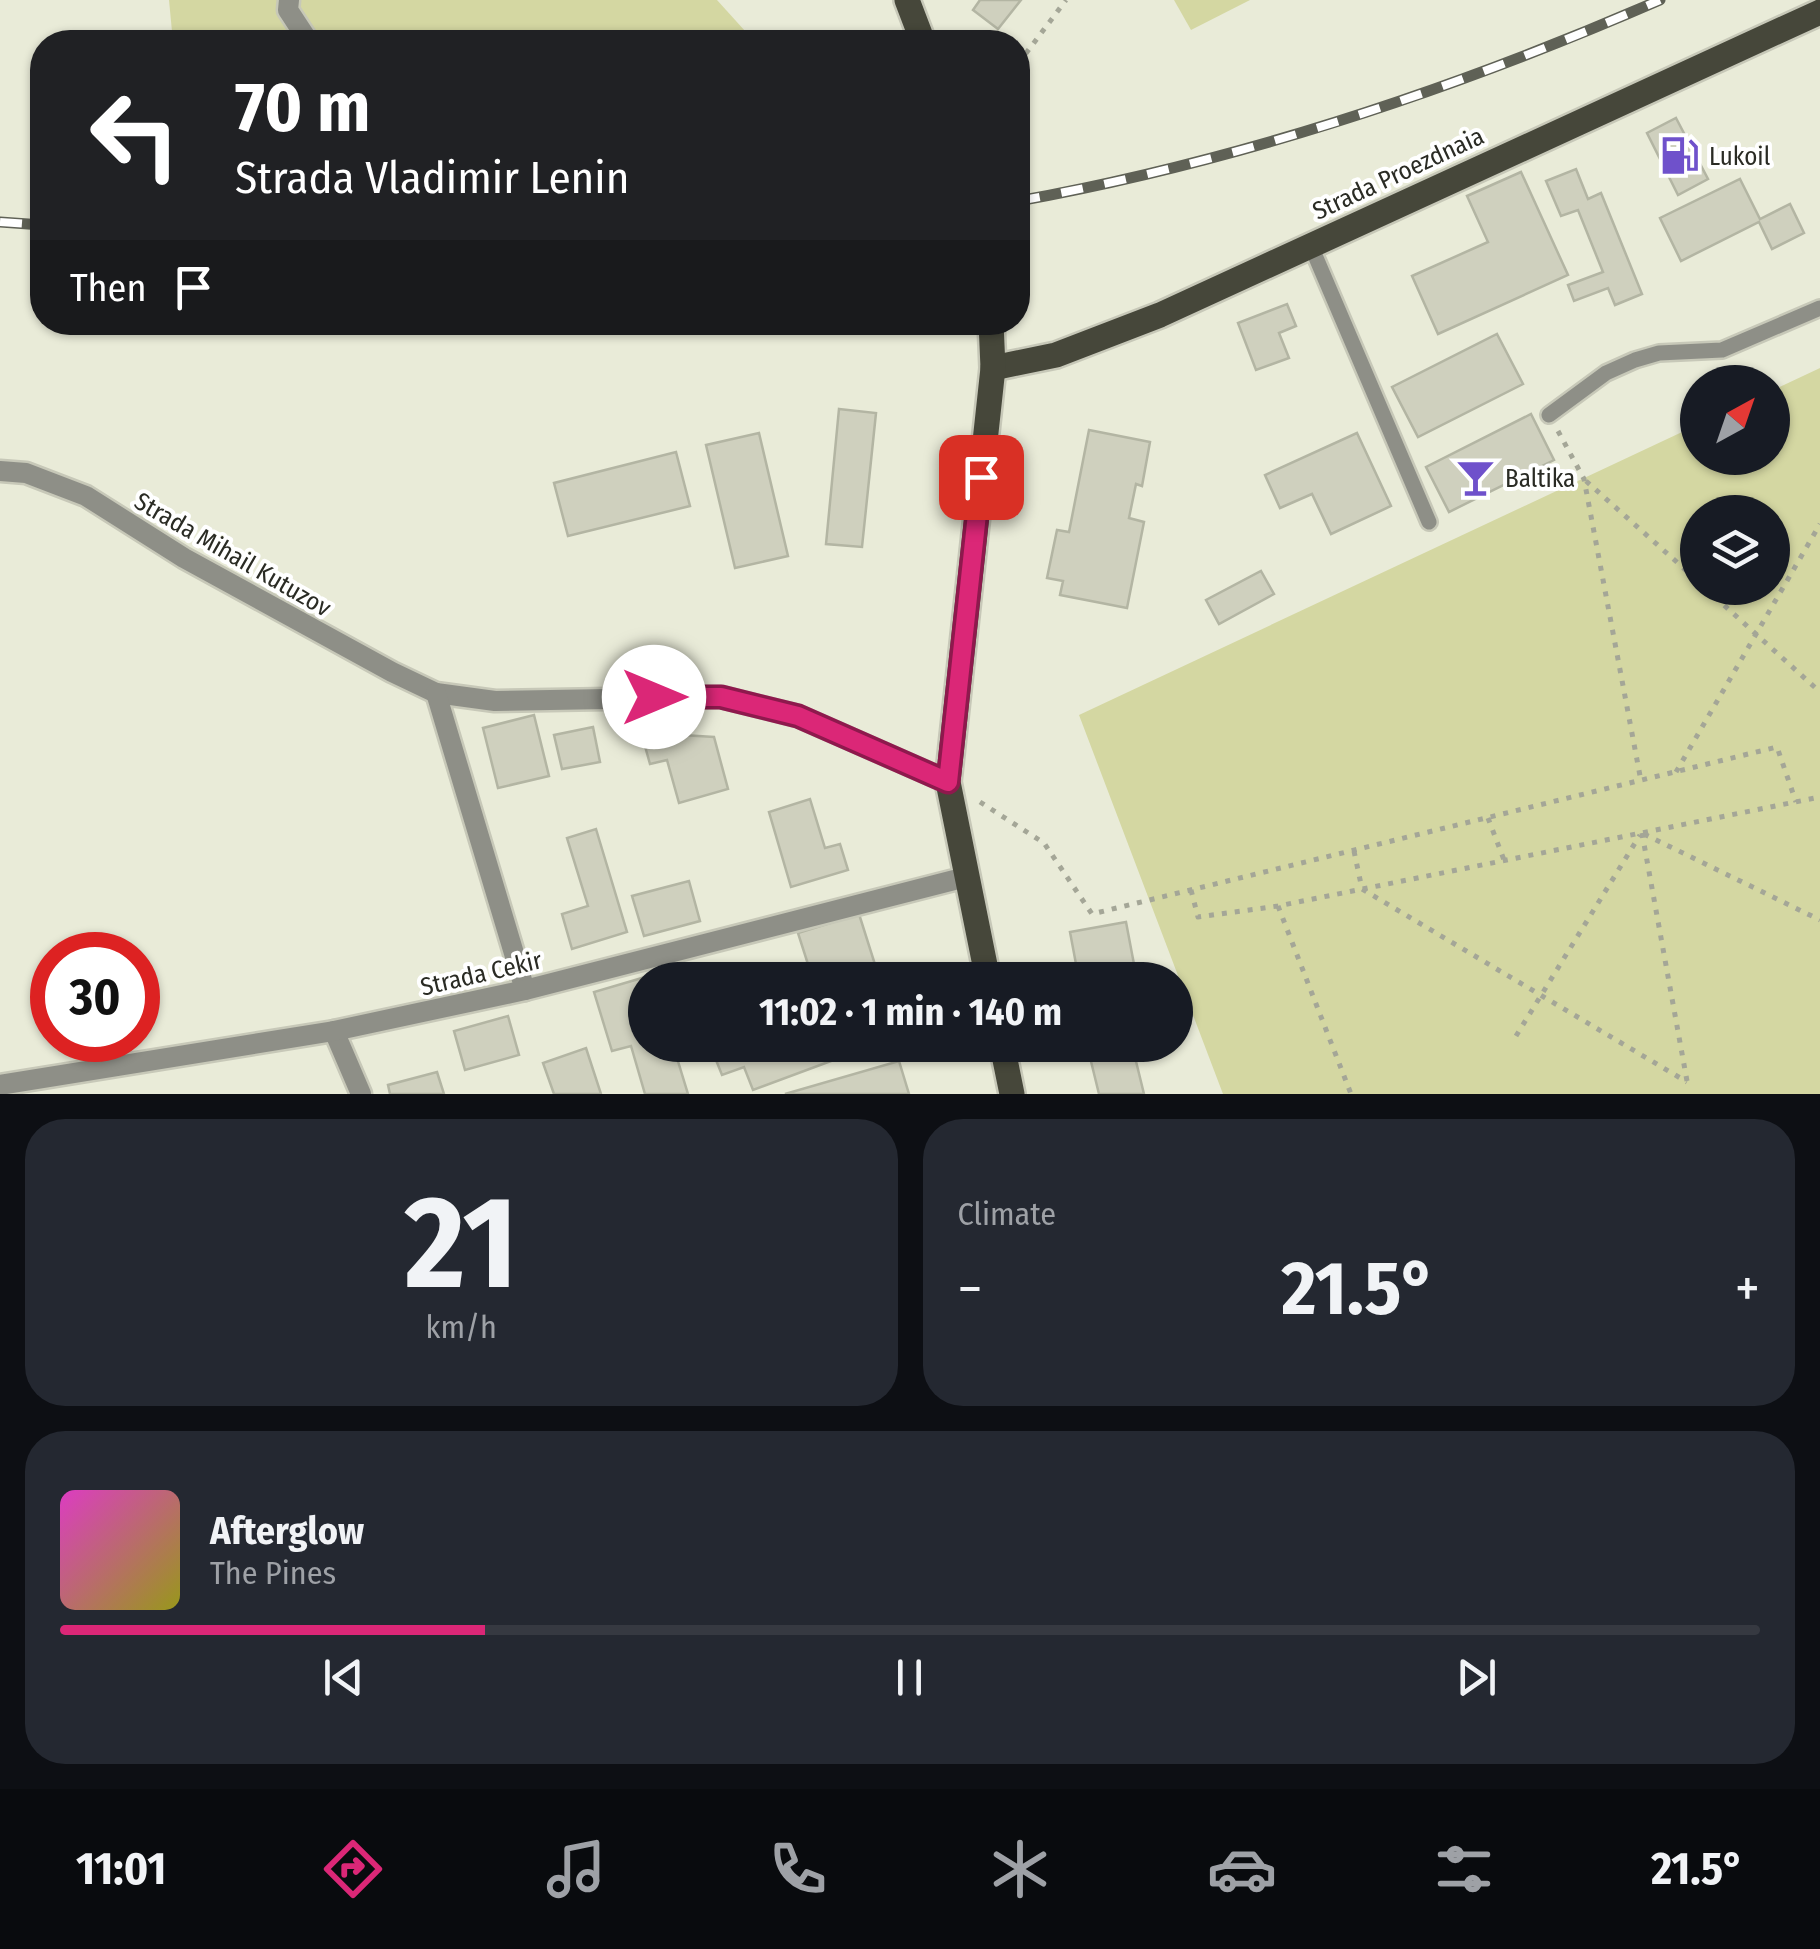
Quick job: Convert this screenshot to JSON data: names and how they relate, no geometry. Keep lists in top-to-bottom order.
{
  "streets": {
    "main road": ["Strada Proezdnaia"],
    "street": ["Strada Mihail Kutuzov", "Strada Cekir"]
  },
  "places": {
    "fuel station": ["Lukoil"],
    "bar": ["Baltika"]
  },
  "north": "top right",
  "page": {
    "turn": ["70 m", "Strada Vladimir Lenin"],
    "then": "Then",
    "limit": "30",
    "trip": "11:02 · 1 min · 140 m",
    "tile": [
      ["21", "km/h"],
      "Climate"
    ],
    "heat": ["−", "21.5°", "+"],
    "song": ["Afterglow", "The Pines"],
    "tabs": ["11:01", "21.5°"]
  }
}
